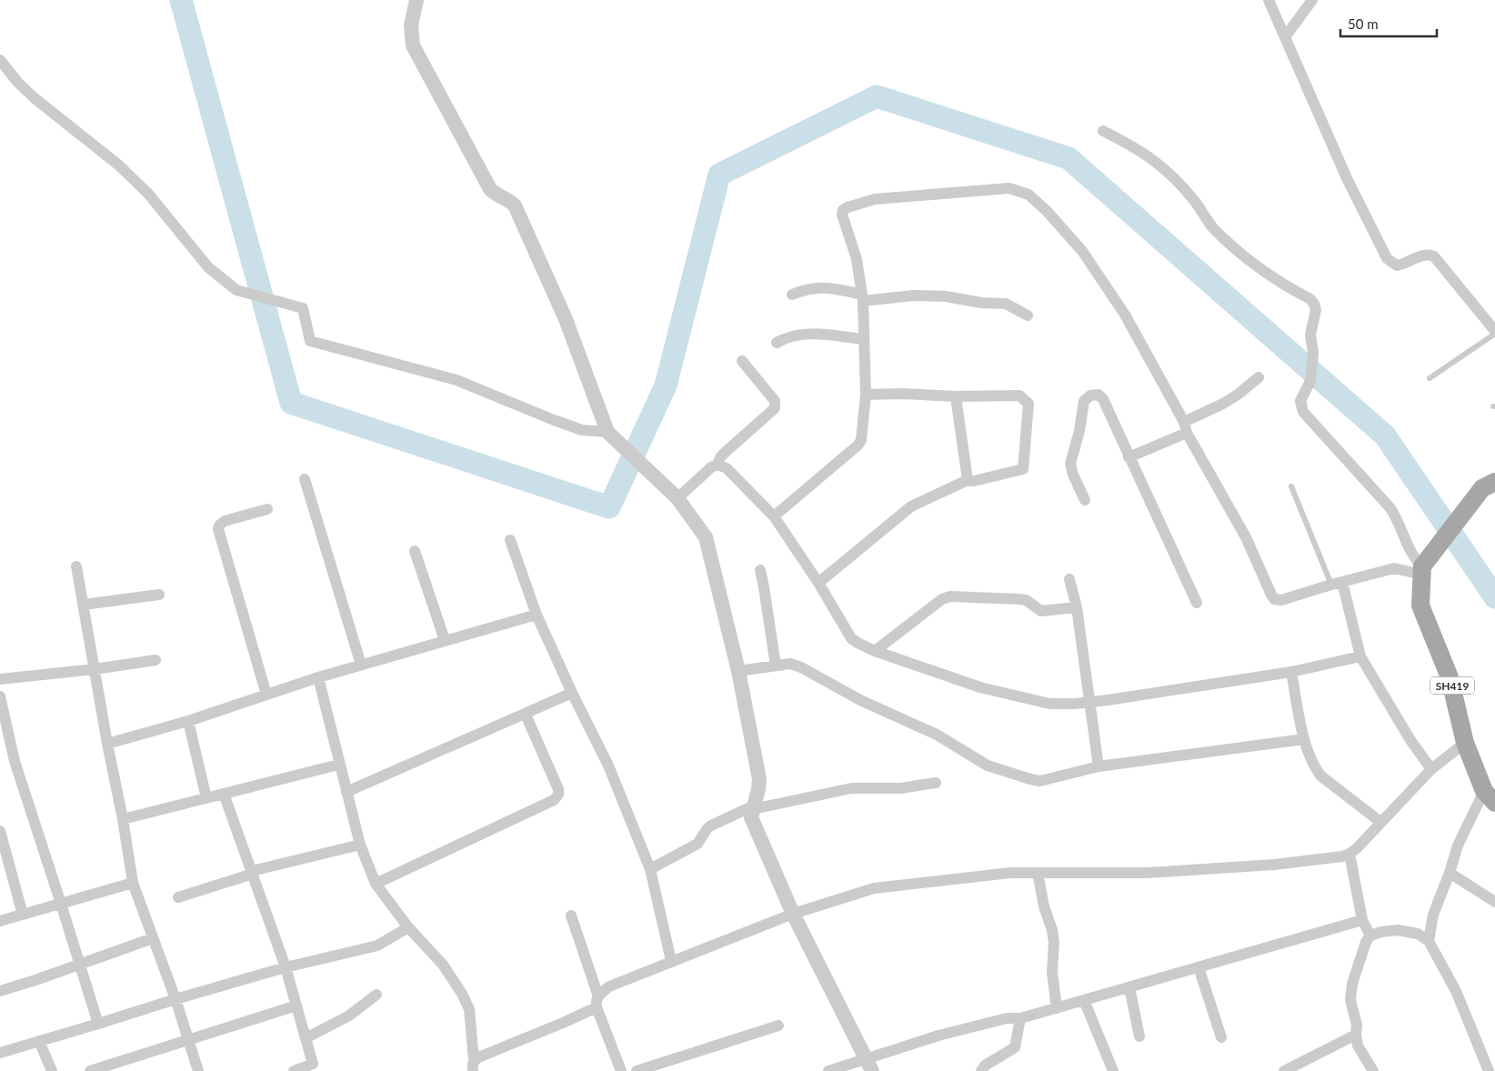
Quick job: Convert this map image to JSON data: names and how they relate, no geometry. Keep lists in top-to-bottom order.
{
  "streets": {
    "main road": ["SH419"]
  },
  "scale_bar": "50 m"
}
